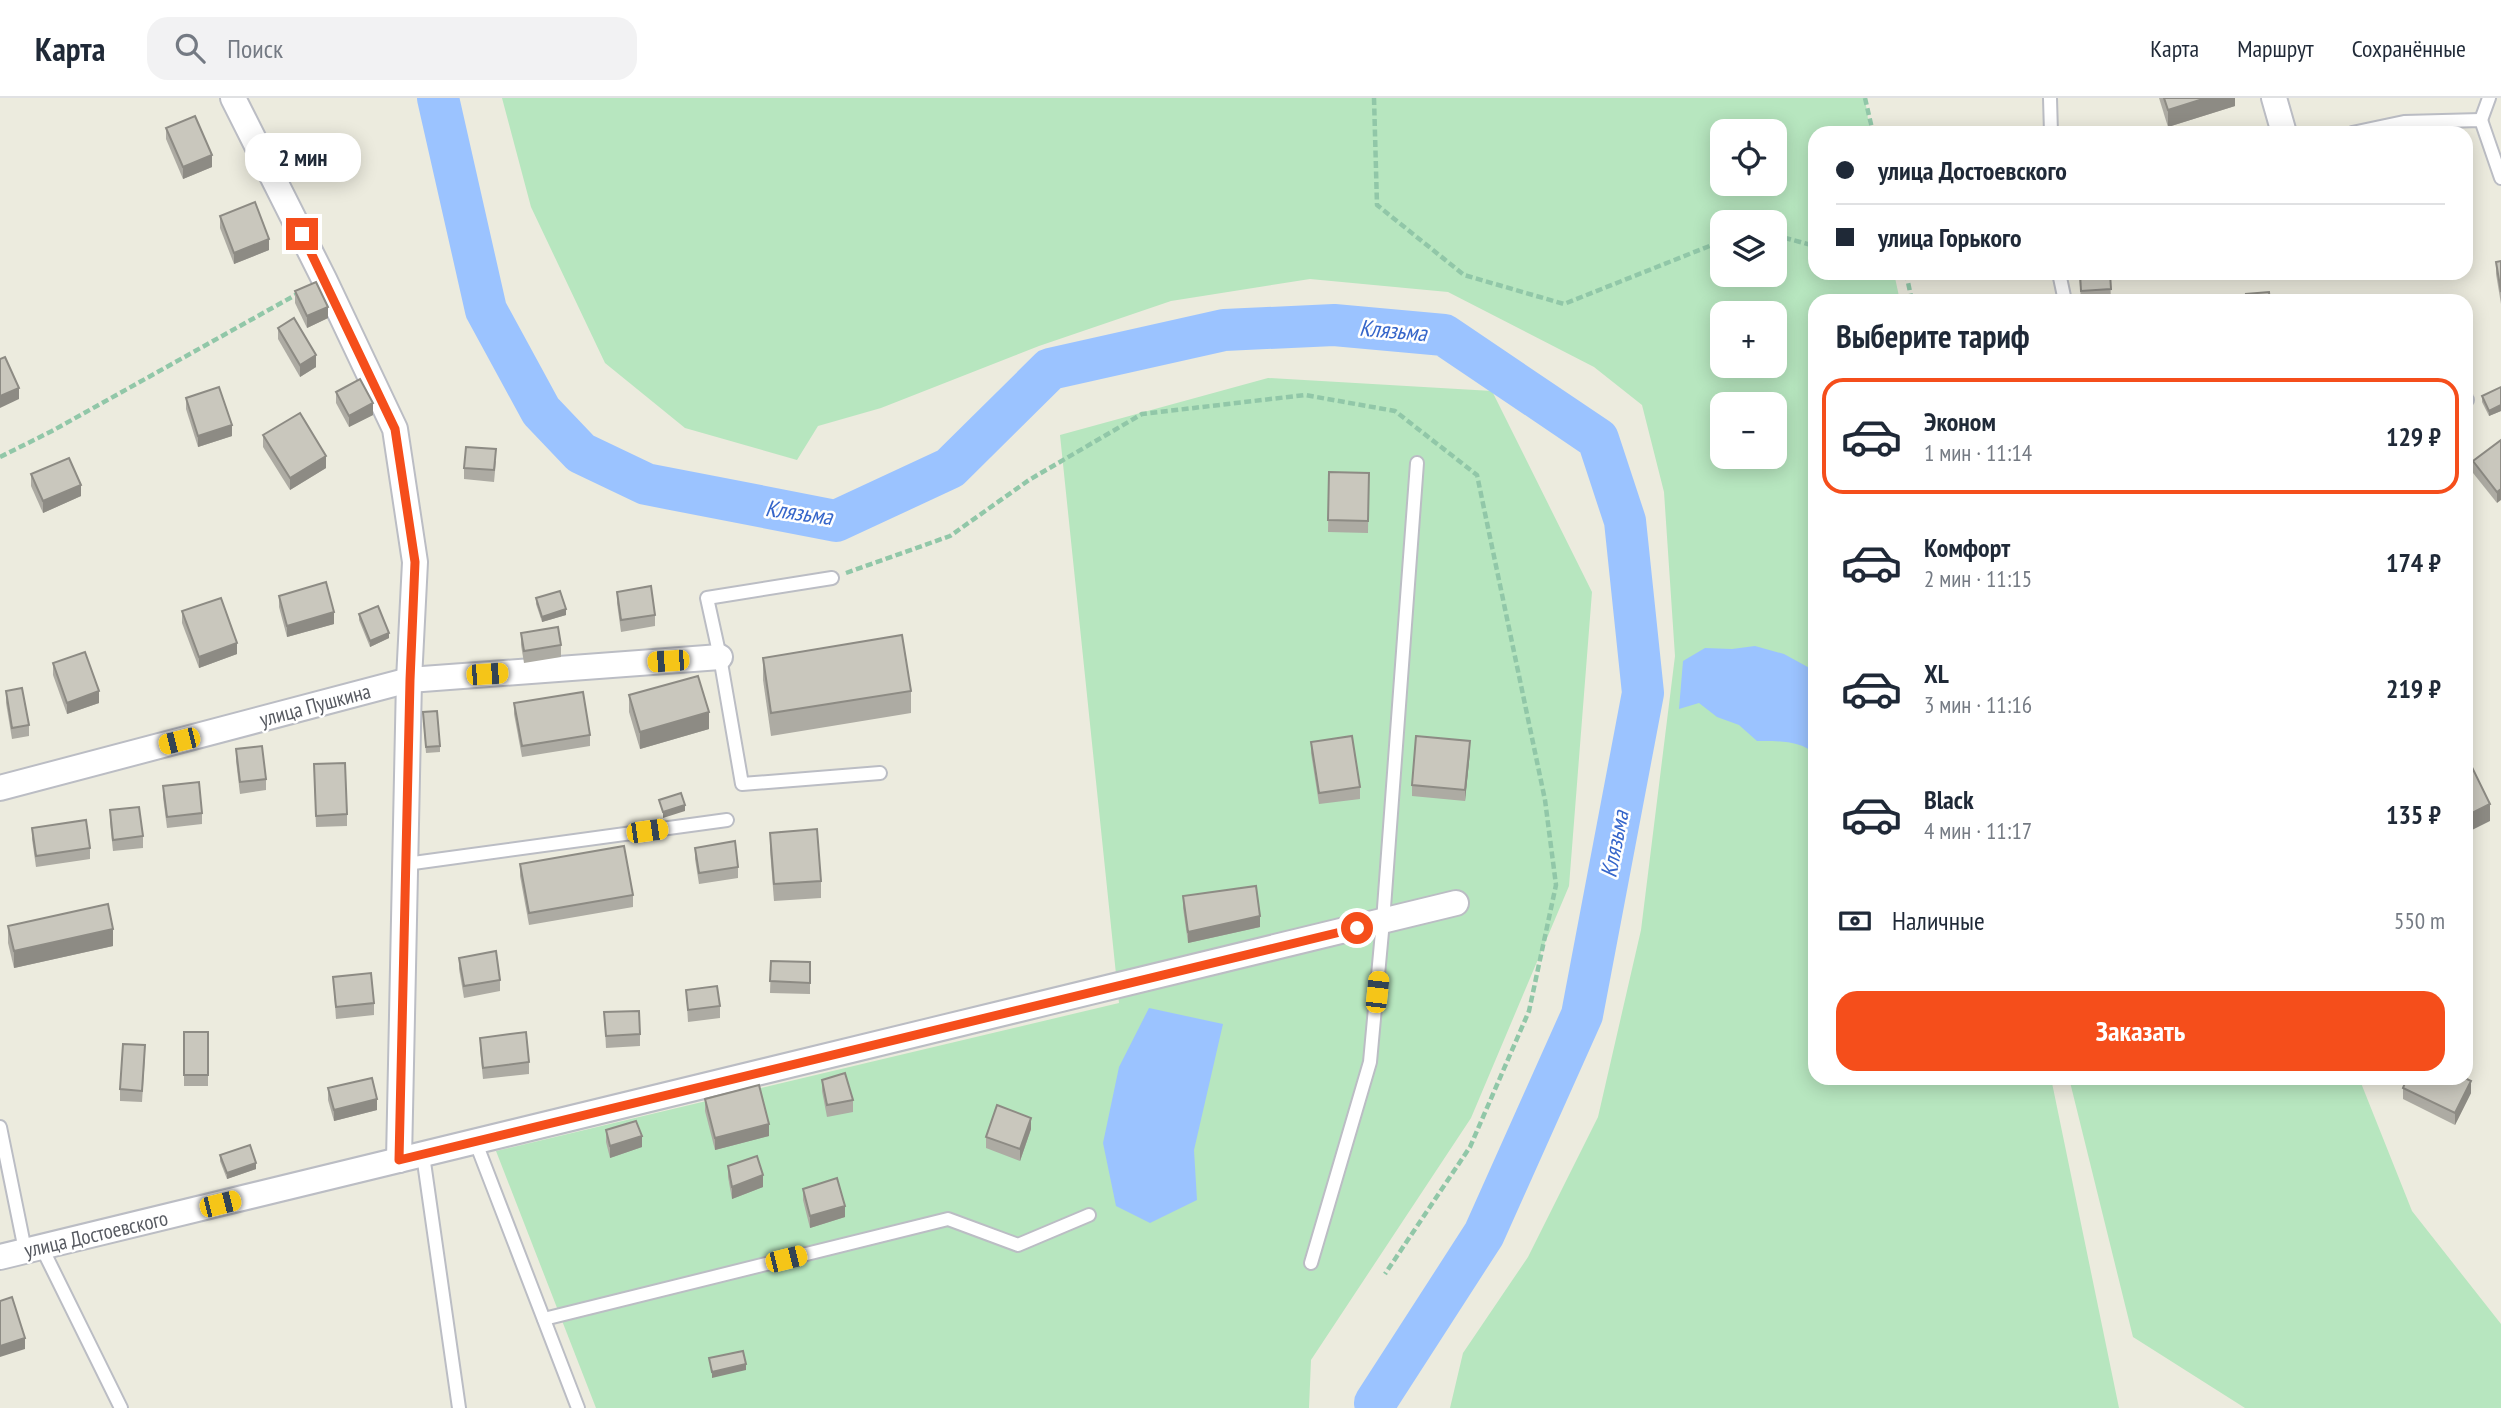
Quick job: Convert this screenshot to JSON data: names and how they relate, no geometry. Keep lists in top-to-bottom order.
{
  "streets": {
    "street": ["улица Пушкина", "улица Достоевского"]
  },
  "water": ["Клязьма"],
  "page": {
    "header": "Карта",
    "search": "Поиск",
    "nav": ["Карта", "Маршрут", "Сохранённые"],
    "map_buttons": ["+", "−"],
    "banner": ["улица Достоевского", "улица Горького"],
    "bubble": "2 мин",
    "heading": "Выберите тариф",
    "list": [
      {
        "name": "Эконом",
        "note": "1 мин · 11:14",
        "value": "129 ₽"
      },
      {
        "name": "Комфорт",
        "note": "2 мин · 11:15",
        "value": "174 ₽"
      },
      {
        "name": "XL",
        "note": "3 мин · 11:16",
        "value": "219 ₽"
      },
      {
        "name": "Black",
        "note": "4 мин · 11:17",
        "value": "135 ₽"
      }
    ],
    "pay": ["Наличные", "550 m"],
    "buttons": "Заказать"
  }
}
